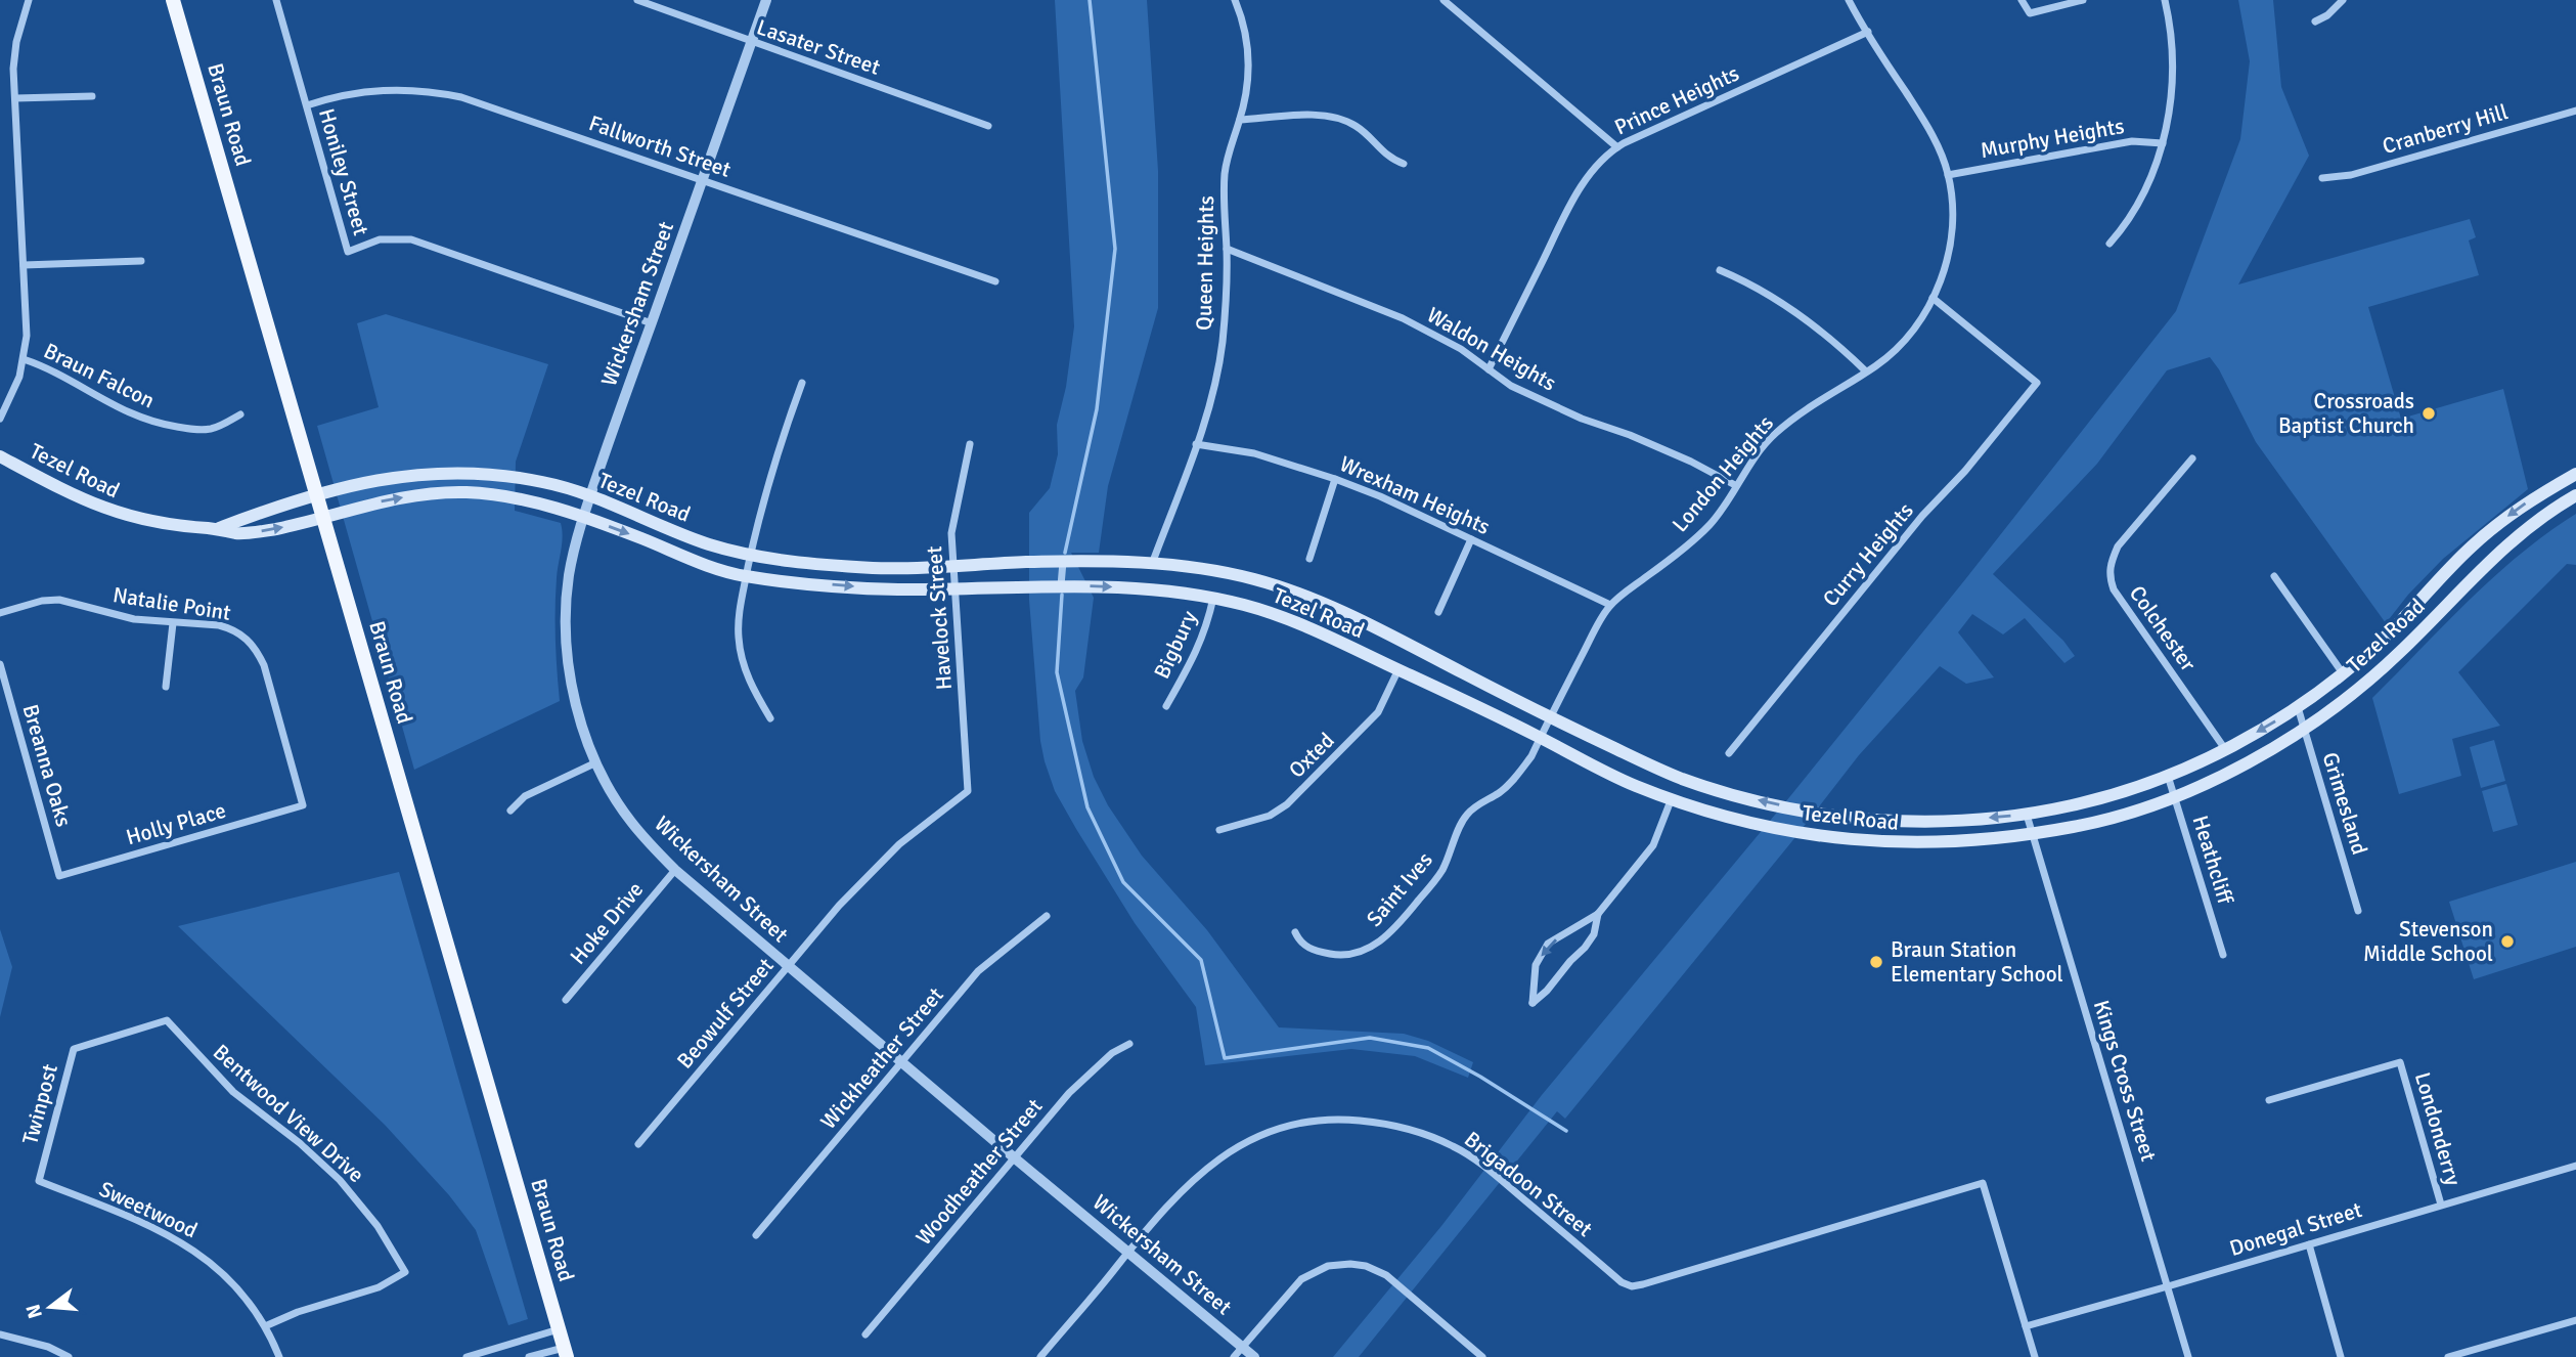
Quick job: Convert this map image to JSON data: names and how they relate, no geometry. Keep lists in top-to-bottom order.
{
  "streets": {
    "main road": ["Braun Road", "Tezel Road"],
    "street": [
      "Lasater Street",
      "Prince Heights",
      "Cranberry Hill",
      "Murphy Heights",
      "Fallworth Street",
      "Honiley Street",
      "Queen Heights",
      "Wickersham Street",
      "Waldon Heights",
      "Braun Falcon",
      "London Heights",
      "Wrexham Heights",
      "Curry Heights",
      "Natalie Point",
      "Havelock Street",
      "Colchester",
      "Bigbury",
      "Oxted",
      "Breanna Oaks",
      "Grimesland",
      "Holly Place",
      "Heathcliff",
      "Saint Ives",
      "Hoke Drive",
      "Beowulf Street",
      "Wickheather Street",
      "Kings Cross Street",
      "Twinpost",
      "Bentwood View Drive",
      "Londonderry",
      "Woodheather Street",
      "Brigadoon Street",
      "Sweetwood",
      "Donegal Street"
    ]
  },
  "crossings": [
    ["Lasater Street", "Wickersham Street"],
    ["Prince Heights", "Waldon Heights"],
    ["Prince Heights", "London Heights"],
    ["Braun Road", "Tezel Road"],
    ["Murphy Heights", "London Heights"],
    ["Fallworth Street", "Honiley Street"],
    ["Fallworth Street", "Wickersham Street"],
    ["Honiley Street", "Wickersham Street"],
    ["Queen Heights", "Waldon Heights"],
    ["Queen Heights", "Tezel Road"],
    ["Queen Heights", "Wrexham Heights"],
    ["Wickersham Street", "Tezel Road"],
    ["Wickersham Street", "Hoke Drive"],
    ["Wickersham Street", "Beowulf Street"],
    ["Wickersham Street", "Wickheather Street"],
    ["Wickersham Street", "Woodheather Street"],
    ["Wickersham Street", "Brigadoon Street"],
    ["Waldon Heights", "London Heights"],
    ["Tezel Road", "London Heights"],
    ["Tezel Road", "Havelock Street"],
    ["Tezel Road", "Colchester"],
    ["Tezel Road", "Bigbury"],
    ["Tezel Road", "Oxted"],
    ["Tezel Road", "Grimesland"],
    ["Tezel Road", "Heathcliff"],
    ["Tezel Road", "Saint Ives"],
    ["Tezel Road", "Kings Cross Street"],
    ["London Heights", "Wrexham Heights"],
    ["London Heights", "Curry Heights"],
    ["London Heights", "Saint Ives"],
    ["Natalie Point", "Holly Place"],
    ["Havelock Street", "Beowulf Street"],
    ["Breanna Oaks", "Holly Place"],
    ["Kings Cross Street", "Donegal Street"],
    ["Twinpost", "Bentwood View Drive"],
    ["Twinpost", "Sweetwood"],
    ["Bentwood View Drive", "Sweetwood"],
    ["Londonderry", "Donegal Street"],
    ["Brigadoon Street", "Donegal Street"]
  ],
  "places": ["Crossroads Baptist Church", "Stevenson Middle School", "Braun Station Elementary School"],
  "north": "left"
}
